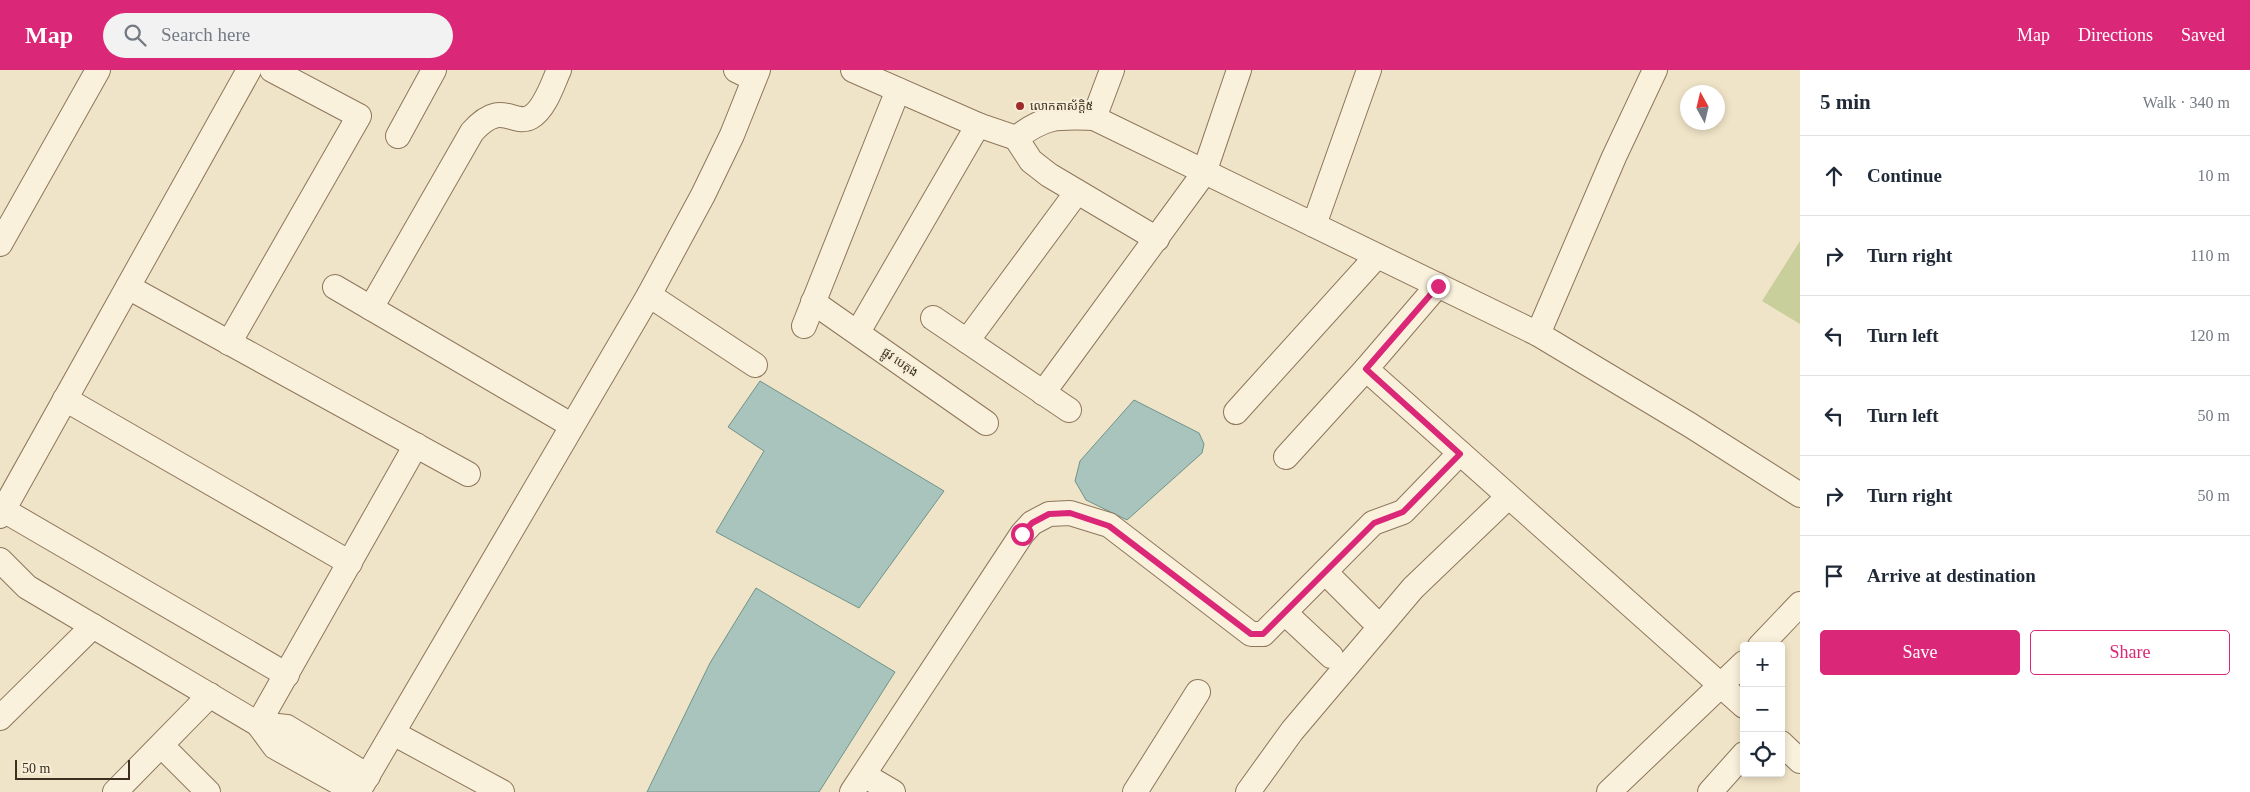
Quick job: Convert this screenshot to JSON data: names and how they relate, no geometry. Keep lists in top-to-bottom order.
{
  "streets": {
    "street": ["ផ្លូវ បេតុង"]
  },
  "places": ["លោកតាស័ក្តិ៥"],
  "scale_bar": "50 m",
  "north": "top",
  "page": {
    "header": "Map",
    "search": "Search here",
    "nav": ["Map", "Directions", "Saved"],
    "heading": ["5 min", "Walk · 340 m"],
    "list": [
      ["Continue", "10 m"],
      ["Turn right", "110 m"],
      ["Turn left", "120 m"],
      ["Turn left", "50 m"],
      ["Turn right", "50 m"],
      "Arrive at destination"
    ],
    "buttons": ["Save", "Share"],
    "map_buttons": ["+", "−"],
    "scale": "50 m"
  }
}
